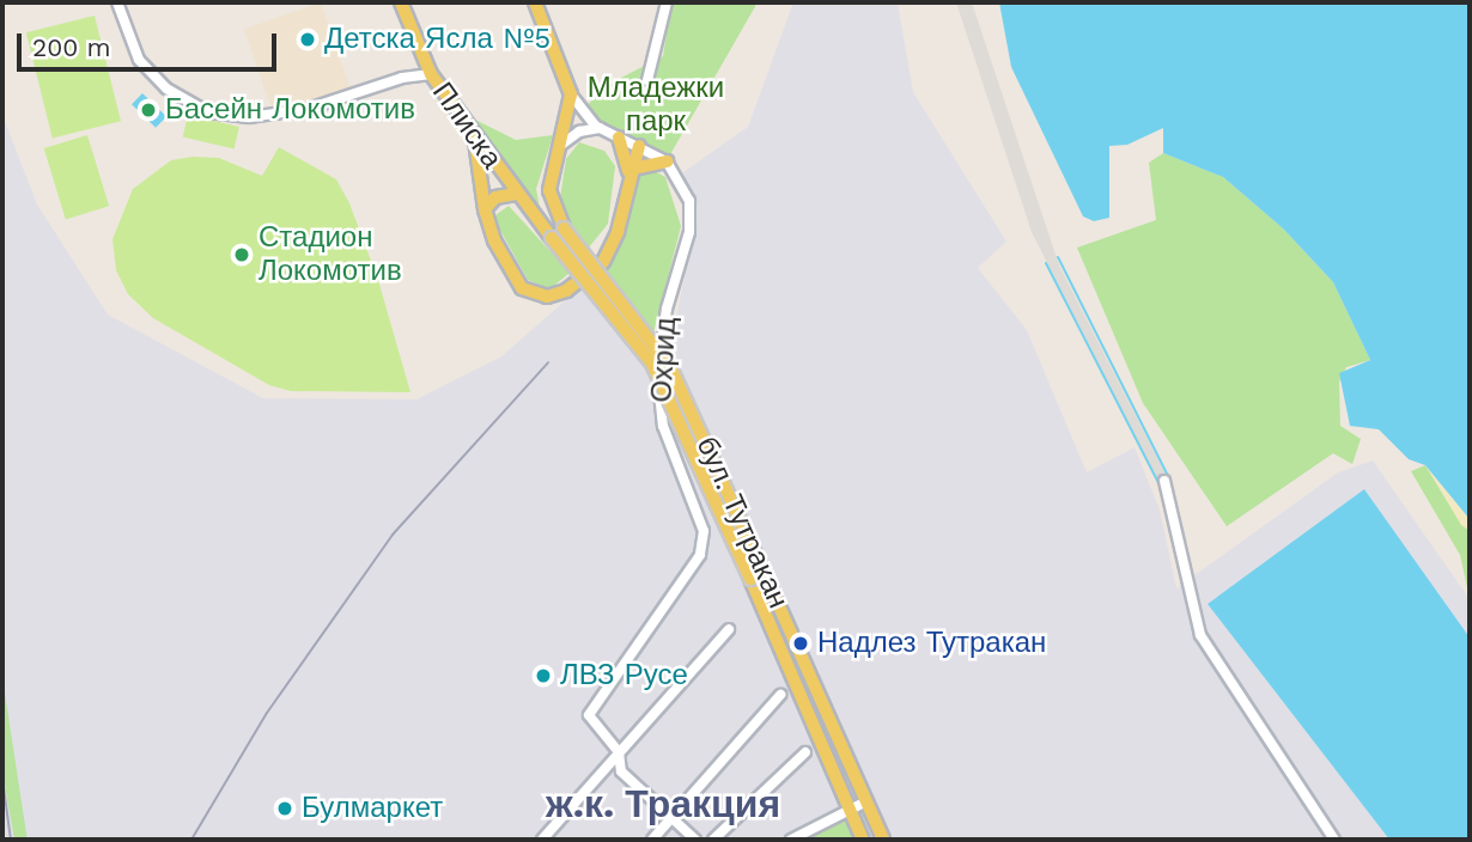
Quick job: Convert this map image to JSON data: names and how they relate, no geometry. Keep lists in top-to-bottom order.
{
  "streets": {
    "main road": ["Плиска", "бул. Тутракан"],
    "street": ["Охрид"]
  },
  "crossings": [
    ["Плиска", "бул. Тутракан"]
  ],
  "districts": ["ж.к. Тракция"],
  "parks": ["Младежки парк"],
  "places": [
    "Детска Ясла №5",
    "Басейн Локомотив",
    "Стадион Локомотив",
    "Надлез Тутракан",
    "ЛВЗ Русе",
    "Булмаркет"
  ],
  "scale_bar": "200 m"
}
